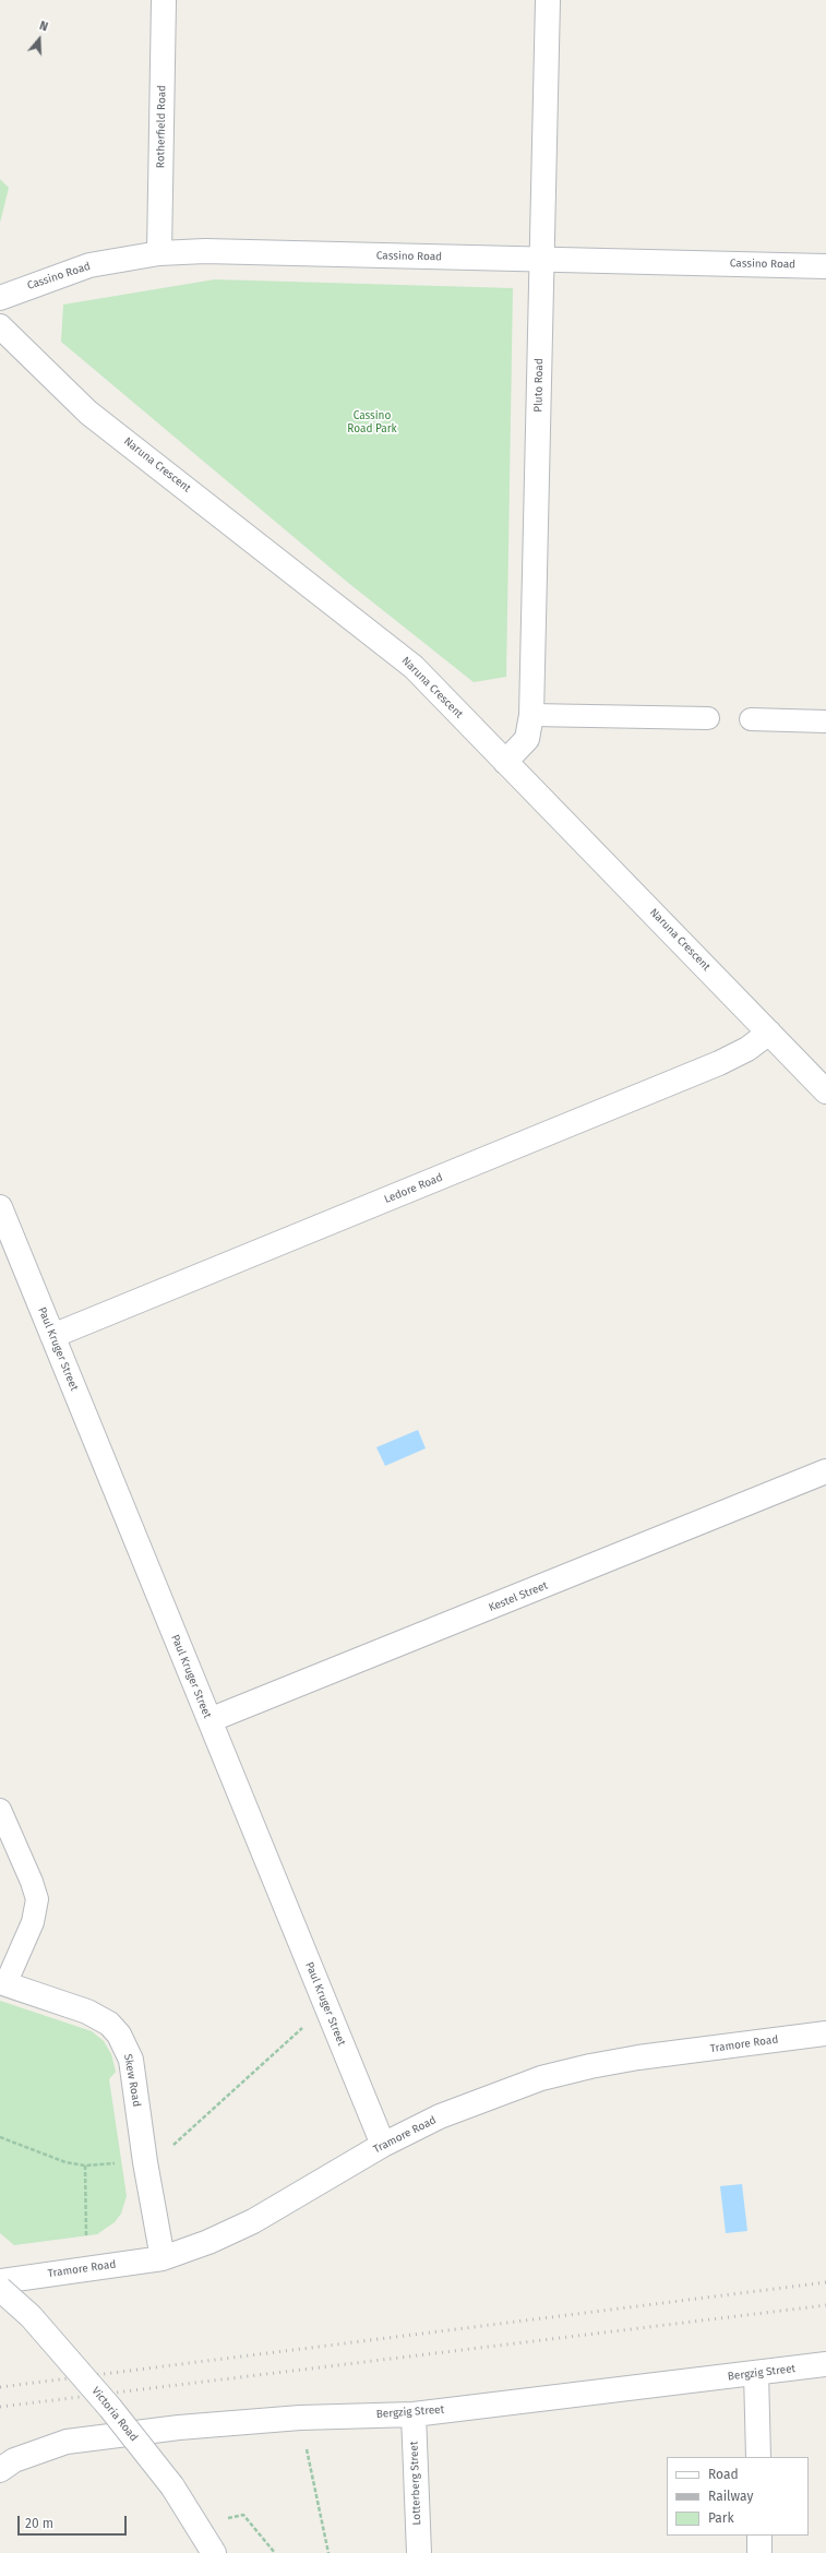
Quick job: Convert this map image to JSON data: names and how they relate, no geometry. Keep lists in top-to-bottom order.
{
  "streets": {
    "street": [
      "Rotherfield Road",
      "Cassino Road",
      "Pluto Road",
      "Naruna Crescent",
      "Ledore Road",
      "Paul Kruger Street",
      "Kestel Street",
      "Tramore Road",
      "Skew Road",
      "Bergzig Street",
      "Victoria Road",
      "Lotterberg Street"
    ]
  },
  "crossings": [
    ["Rotherfield Road", "Cassino Road"],
    ["Cassino Road", "Pluto Road"],
    ["Pluto Road", "Naruna Crescent"],
    ["Naruna Crescent", "Ledore Road"],
    ["Ledore Road", "Paul Kruger Street"],
    ["Paul Kruger Street", "Kestel Street"],
    ["Paul Kruger Street", "Tramore Road"],
    ["Tramore Road", "Skew Road"],
    ["Bergzig Street", "Lotterberg Street"]
  ],
  "parks": ["Cassino Road Park"],
  "legend": ["Road", "Railway", "Park"],
  "scale_bar": "20 m",
  "north": "top"
}
